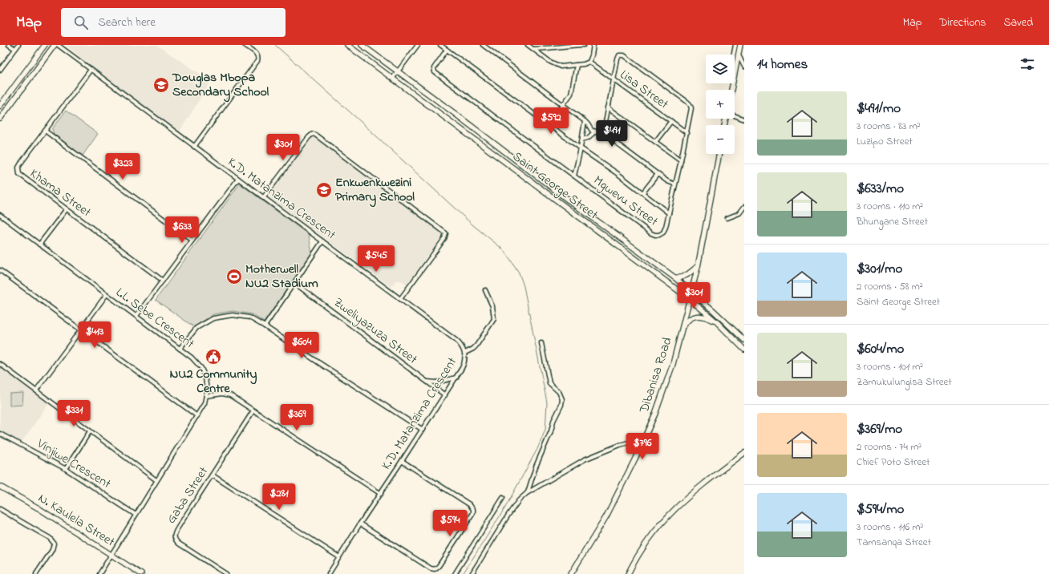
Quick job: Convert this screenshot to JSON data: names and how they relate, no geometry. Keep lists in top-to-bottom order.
{
  "streets": {
    "main road": ["Saint George Street", "Dibanisa Road", "N. Kaulela Street"],
    "street": [
      "Lisa Street",
      "Khama Street",
      "K.D. Matanzima Crescent",
      "Mgwevu Street",
      "L.L. Sebe Crescent",
      "Zweliyazuza Street",
      "Vinjiwe Crescent",
      "Gaba Street"
    ]
  },
  "crossings": [
    ["Lisa Street", "Mgwevu Street"],
    ["Saint George Street", "Dibanisa Road"],
    ["Khama Street", "K.D. Matanzima Crescent"],
    ["K.D. Matanzima Crescent", "Zweliyazuza Street"],
    ["L.L. Sebe Crescent", "Vinjiwe Crescent"],
    ["L.L. Sebe Crescent", "N. Kaulela Street"]
  ],
  "places": {
    "school or university": ["Douglas Mbopa Secondary School", "Enkwenkwezini Primary School"],
    "sports": ["Motherwell NU2 Stadium"],
    "public building": ["NU2 Community Centre"]
  },
  "page": {
    "header": "Map",
    "search": "Search here",
    "nav": ["Map", "Directions", "Saved"],
    "heading": "14 homes",
    "map_buttons": ["+", "−"],
    "list": [
      {
        "name": "$491/mo",
        "note": "3 rooms · 83 m² · Luzipo Street"
      },
      {
        "name": "$633/mo",
        "note": "3 rooms · 110 m² · Bhungane Street"
      },
      {
        "name": "$301/mo",
        "note": "2 rooms · 58 m² · Saint George Street"
      },
      {
        "name": "$604/mo",
        "note": "3 rooms · 101 m² · Zamukulungisa Street"
      },
      {
        "name": "$369/mo",
        "note": "2 rooms · 74 m² · Chief Poto Street"
      },
      {
        "name": "$594/mo",
        "note": "3 rooms · 116 m² · Tamsanqa Street"
      }
    ],
    "price": [
      "$592",
      "$491",
      "$301",
      "$323",
      "$633",
      "$545",
      "$301",
      "$413",
      "$604",
      "$331",
      "$369",
      "$796",
      "$281",
      "$594"
    ]
  }
}
